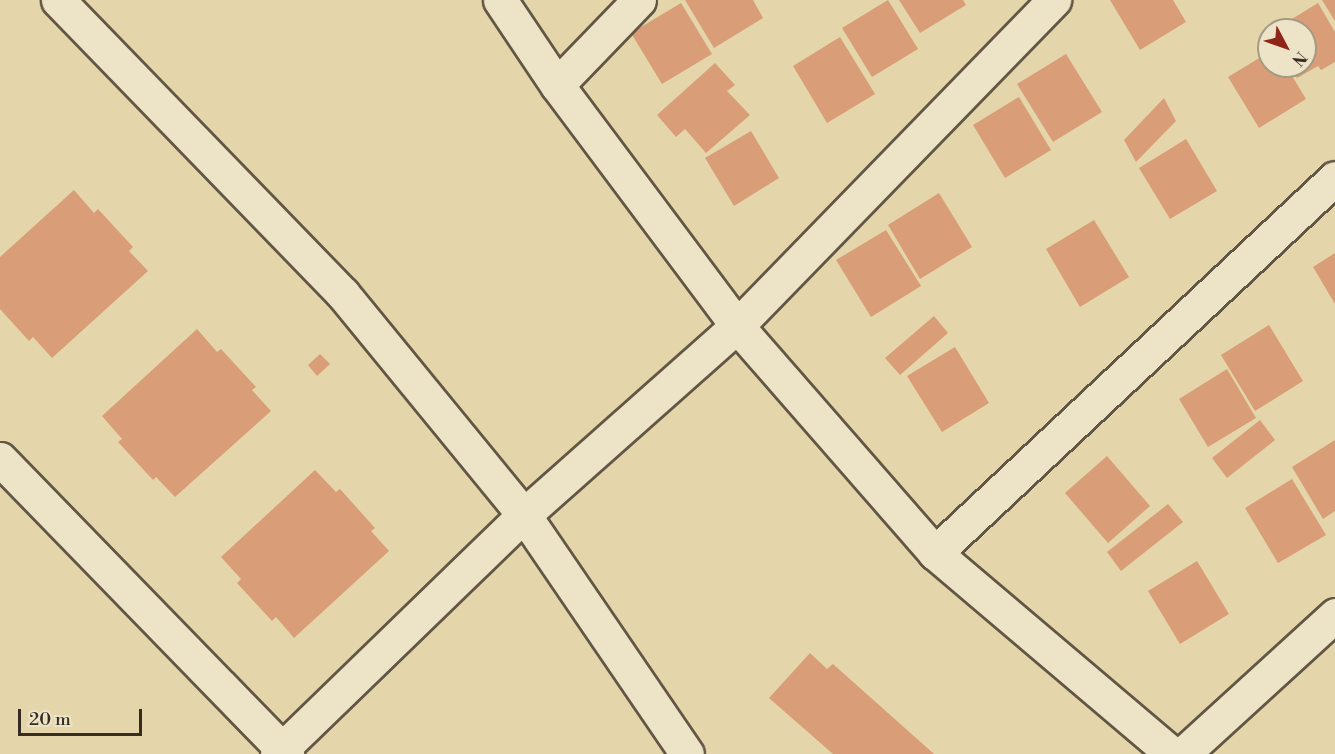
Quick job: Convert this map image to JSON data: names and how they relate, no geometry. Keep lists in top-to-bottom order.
{
  "scale_bar": "20 m",
  "north": "bottom right"
}
